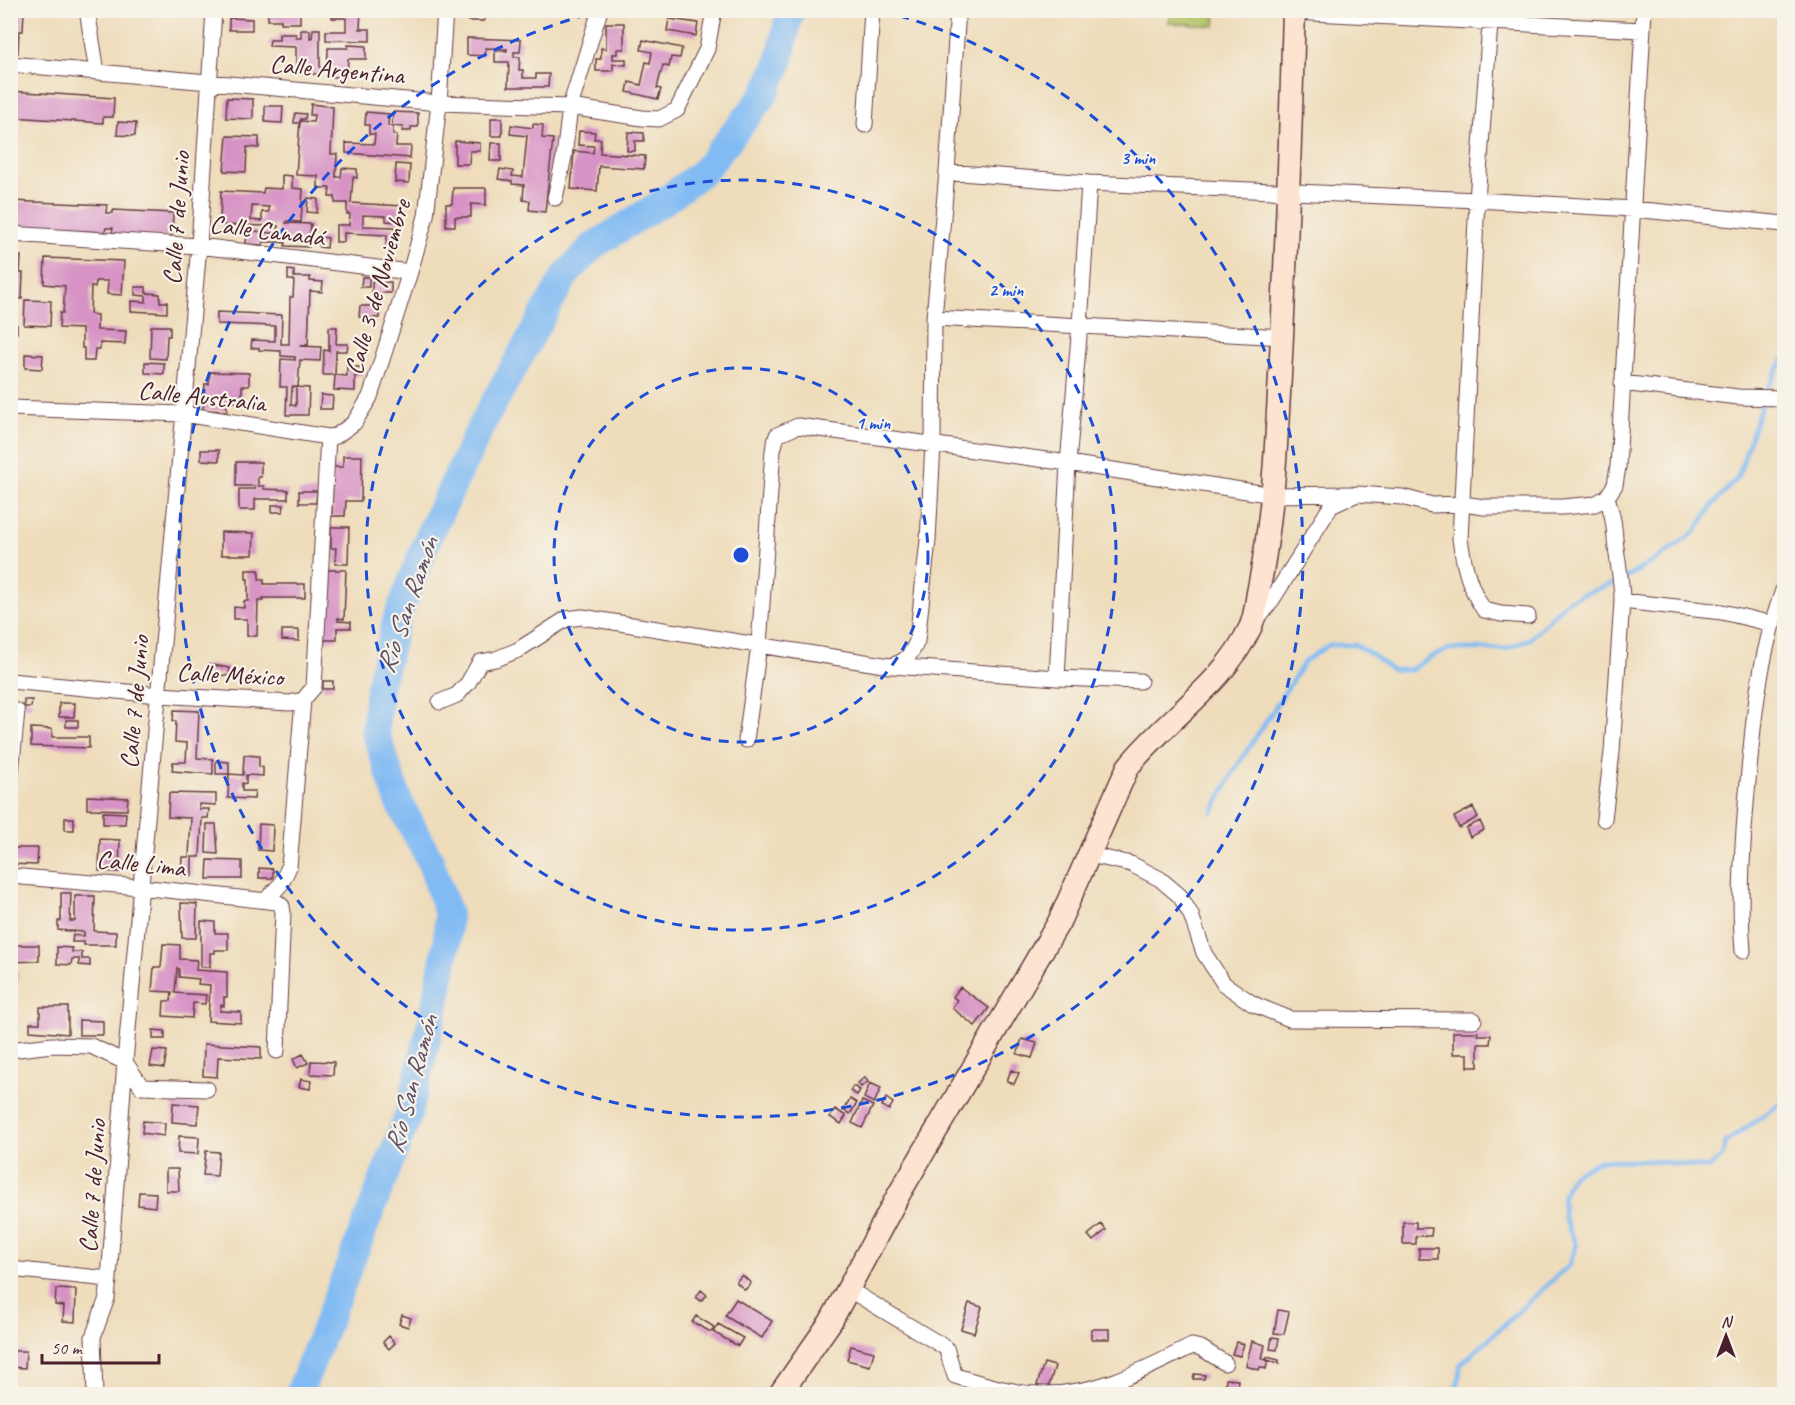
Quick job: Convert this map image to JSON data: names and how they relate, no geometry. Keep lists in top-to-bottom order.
{
  "streets": {
    "street": [
      "Calle Argentina",
      "Calle 7 de Junio",
      "Calle Canadá",
      "Calle 3 de Noviembre",
      "Calle Australia",
      "Calle México",
      "Calle Lima"
    ]
  },
  "crossings": [
    ["Calle Argentina", "Calle 7 de Junio"],
    ["Calle Argentina", "Calle 3 de Noviembre"],
    ["Calle 7 de Junio", "Calle Canadá"],
    ["Calle 7 de Junio", "Calle Australia"],
    ["Calle 7 de Junio", "Calle México"],
    ["Calle 7 de Junio", "Calle Lima"],
    ["Calle Canadá", "Calle 3 de Noviembre"],
    ["Calle 3 de Noviembre", "Calle Australia"]
  ],
  "water": ["Río San Ramón"],
  "scale_bar": "50 m",
  "north": "top",
  "rings": ["3 min", "2 min", "1 min"]
}
